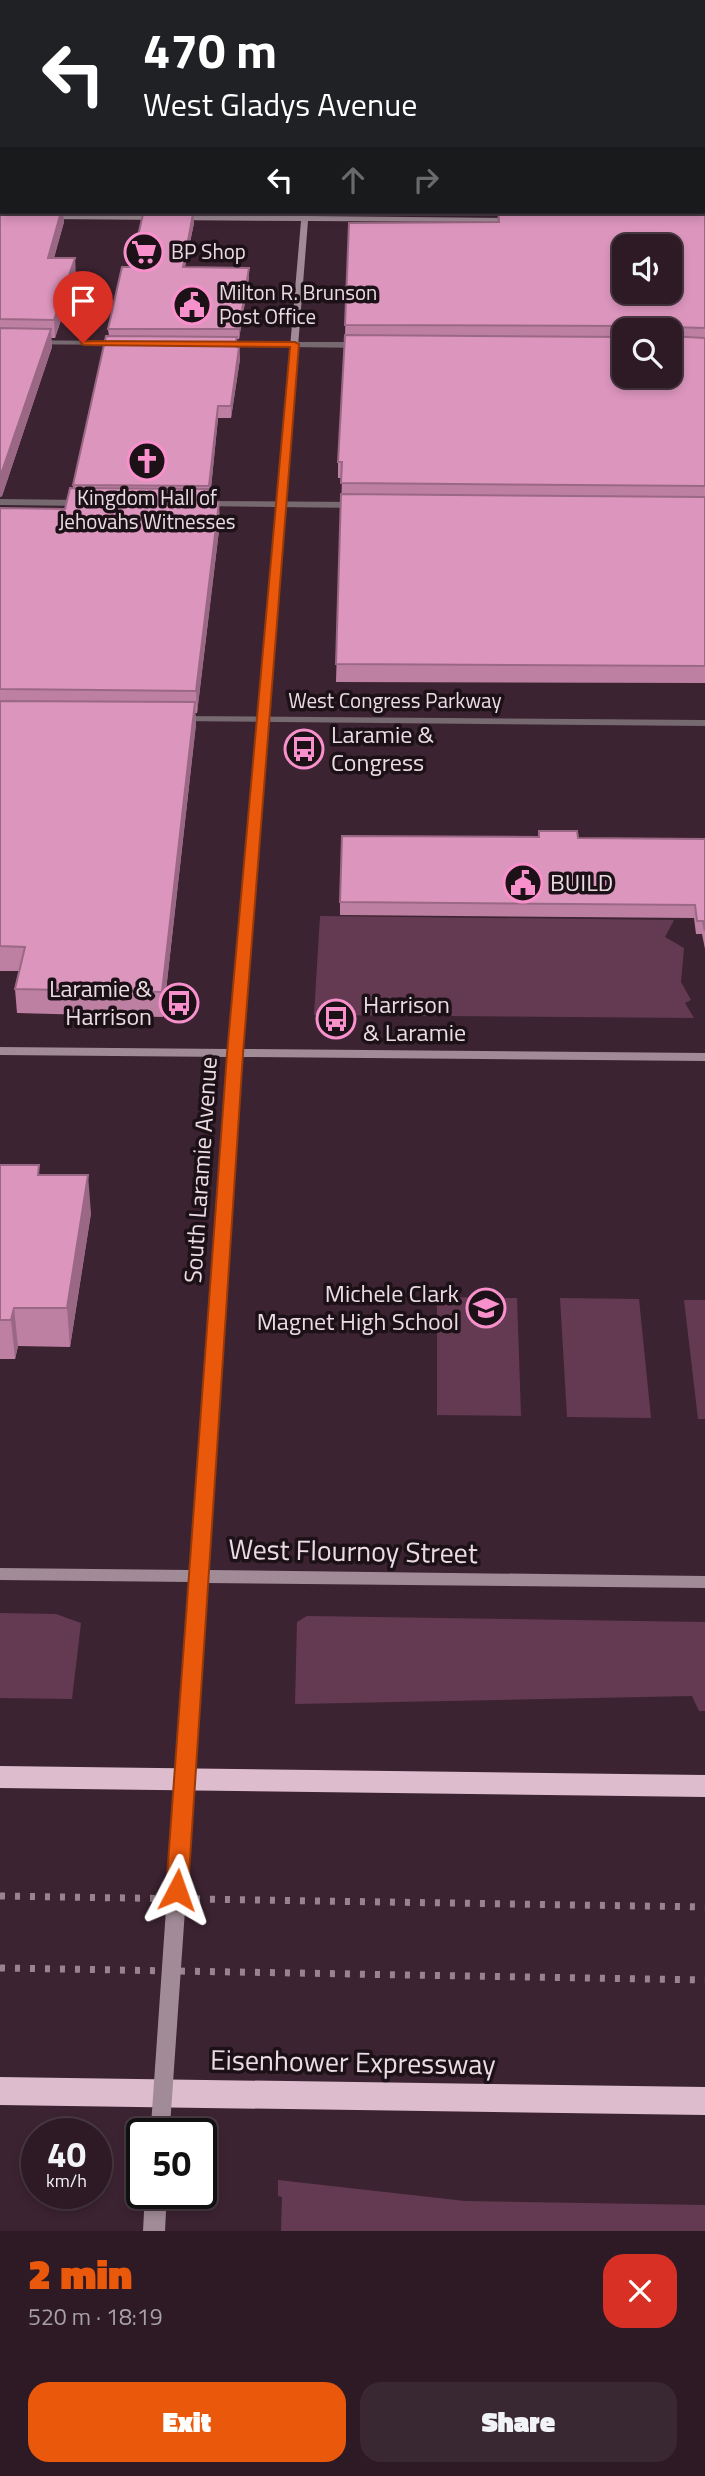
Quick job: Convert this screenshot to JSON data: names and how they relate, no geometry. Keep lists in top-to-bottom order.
{
  "streets": {
    "highway": ["Eisenhower Expressway"],
    "street": ["West Congress Parkway", "South Laramie Avenue", "West Flournoy Street"]
  },
  "crossings": [
    ["West Congress Parkway", "South Laramie Avenue"],
    ["South Laramie Avenue", "West Flournoy Street"]
  ],
  "places": {
    "supermarket": ["BP Shop"],
    "public building": ["Milton R. Brunson Post Office", "BUILD"],
    "church": ["Kingdom Hall of Jehovahs Witnesses"],
    "bus stop": ["Laramie & Congress", "Laramie & Harrison", "Harrison & Laramie"],
    "school or university": ["Michele Clark Magnet High School"]
  },
  "page": {
    "turn": ["470 m", "West Gladys Avenue"],
    "speed": "40 km/h",
    "limit": "50",
    "heading": ["2 min", "520 m · 18:19"],
    "buttons": ["Exit", "Share"]
  }
}
